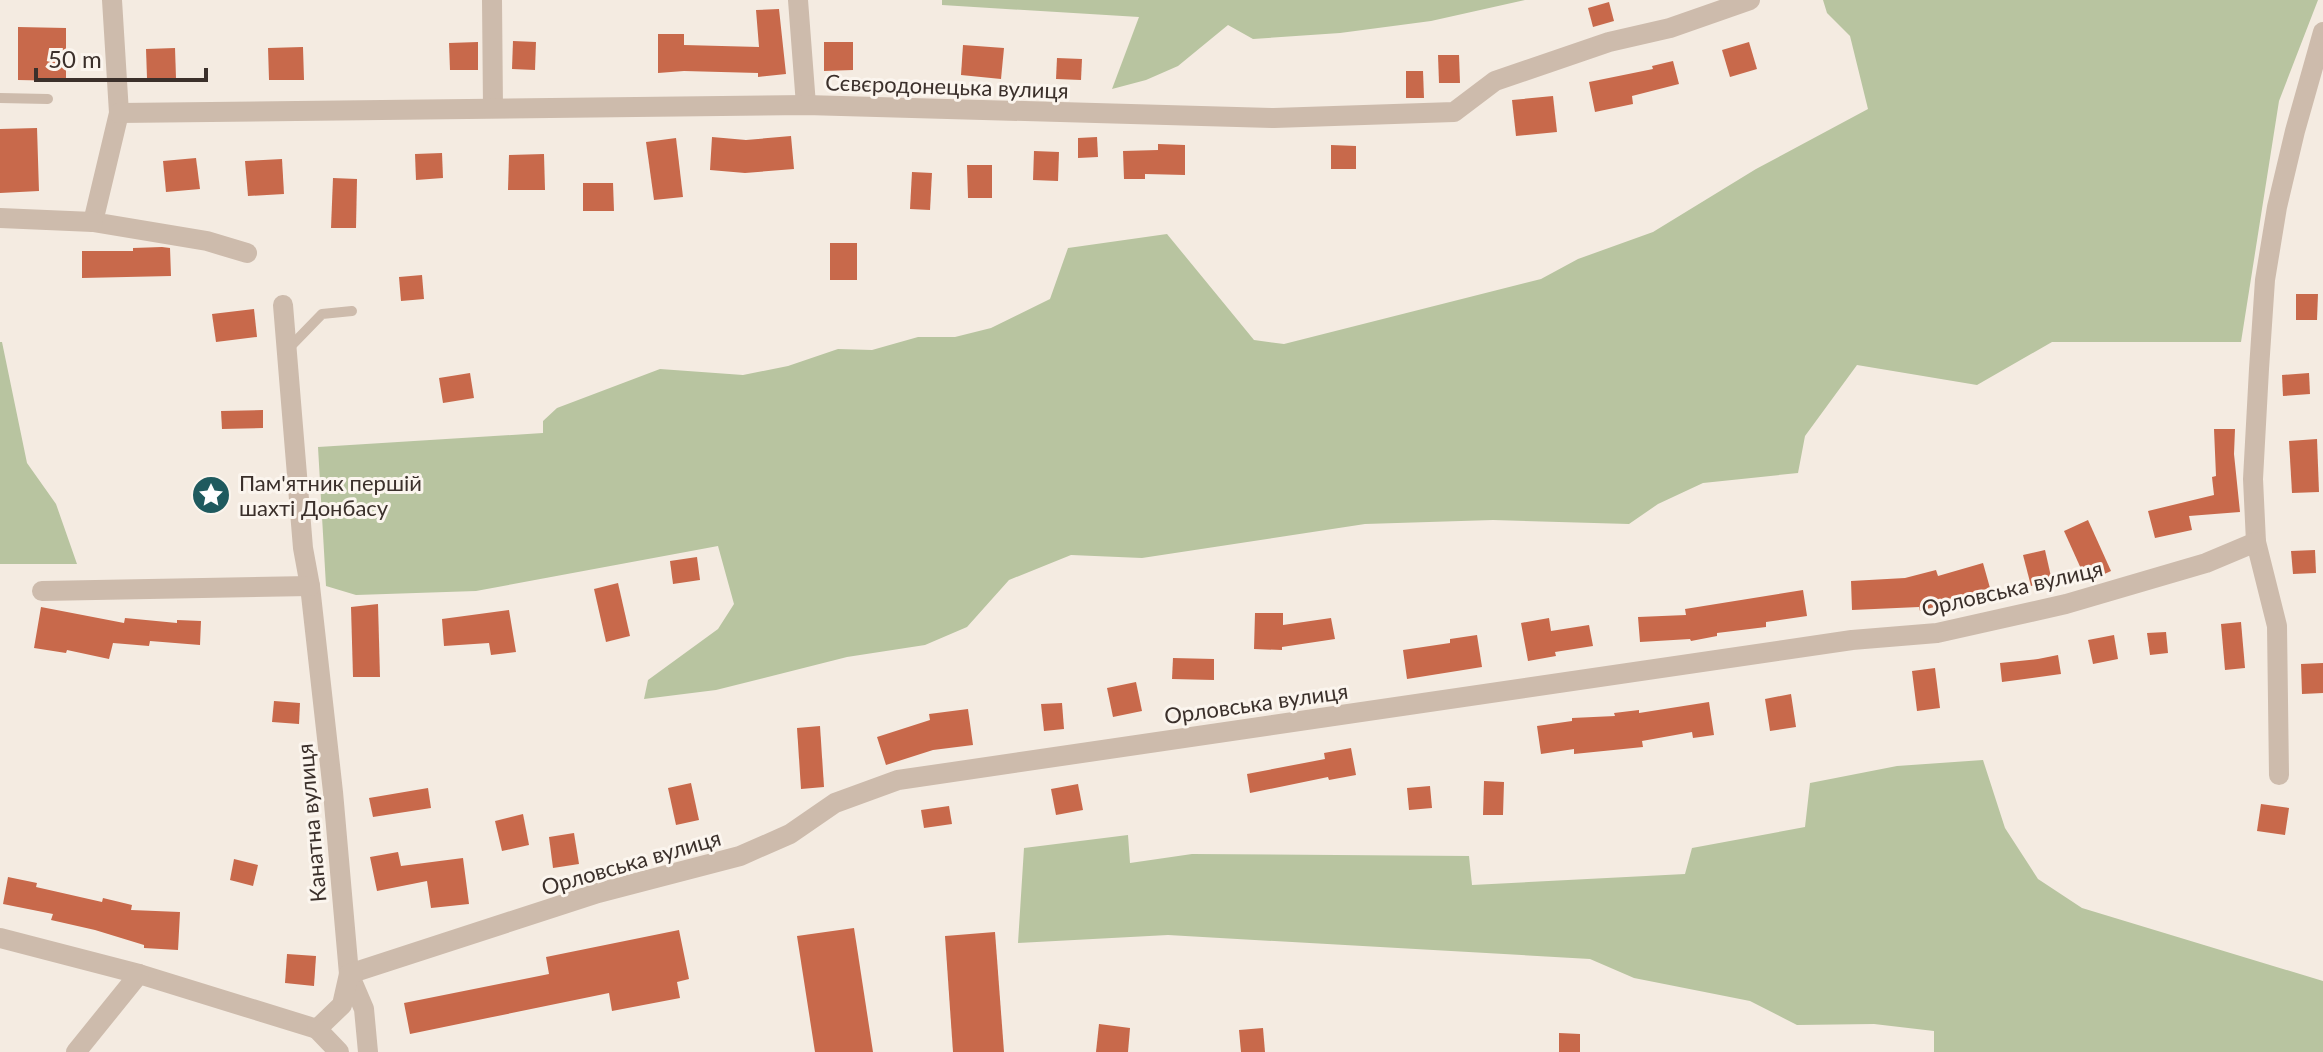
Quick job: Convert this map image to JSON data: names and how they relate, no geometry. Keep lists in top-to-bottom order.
{
  "streets": {
    "street": ["Сєвєродонецька вулиця", "Орловська вулиця", "Канатна вулиця"]
  },
  "crossings": [
    ["Орловська вулиця", "Канатна вулиця"]
  ],
  "places": {
    "place": ["Пам'ятник першій шахті Донбасу"]
  },
  "scale_bar": "50 m"
}
